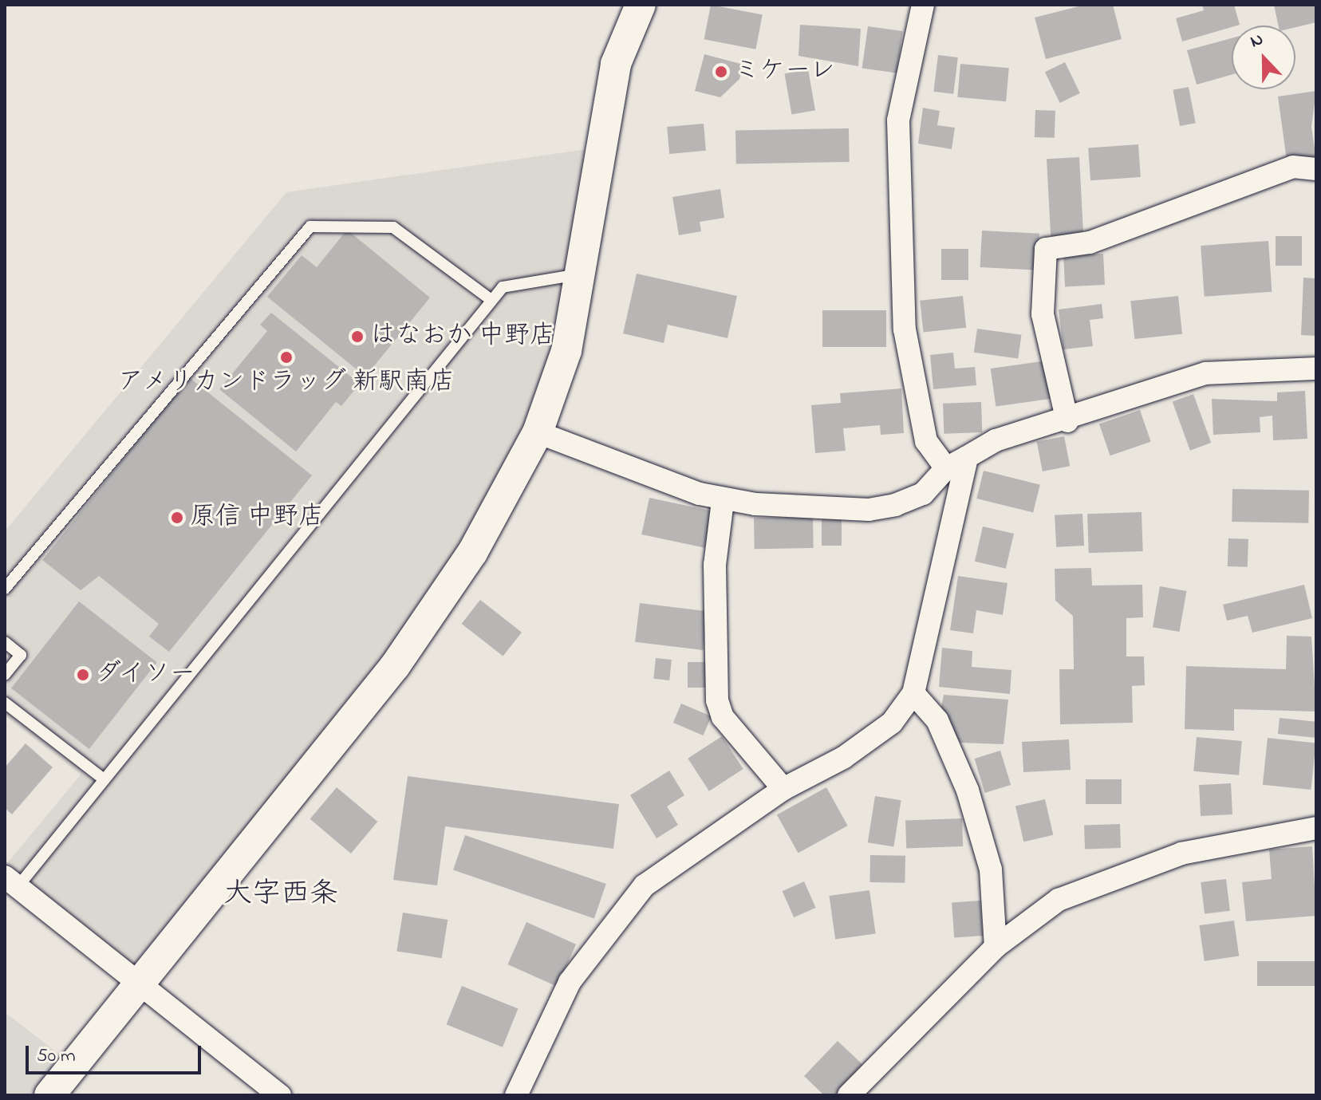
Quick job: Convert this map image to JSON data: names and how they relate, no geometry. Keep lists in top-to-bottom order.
{
  "districts": ["大字西条"],
  "places": [
    "ミケーレ",
    "はなおか 中野店",
    "アメリカンドラッグ 新駅南店",
    "原信 中野店",
    "ダイソー"
  ],
  "scale_bar": "50 m",
  "north": "top"
}
